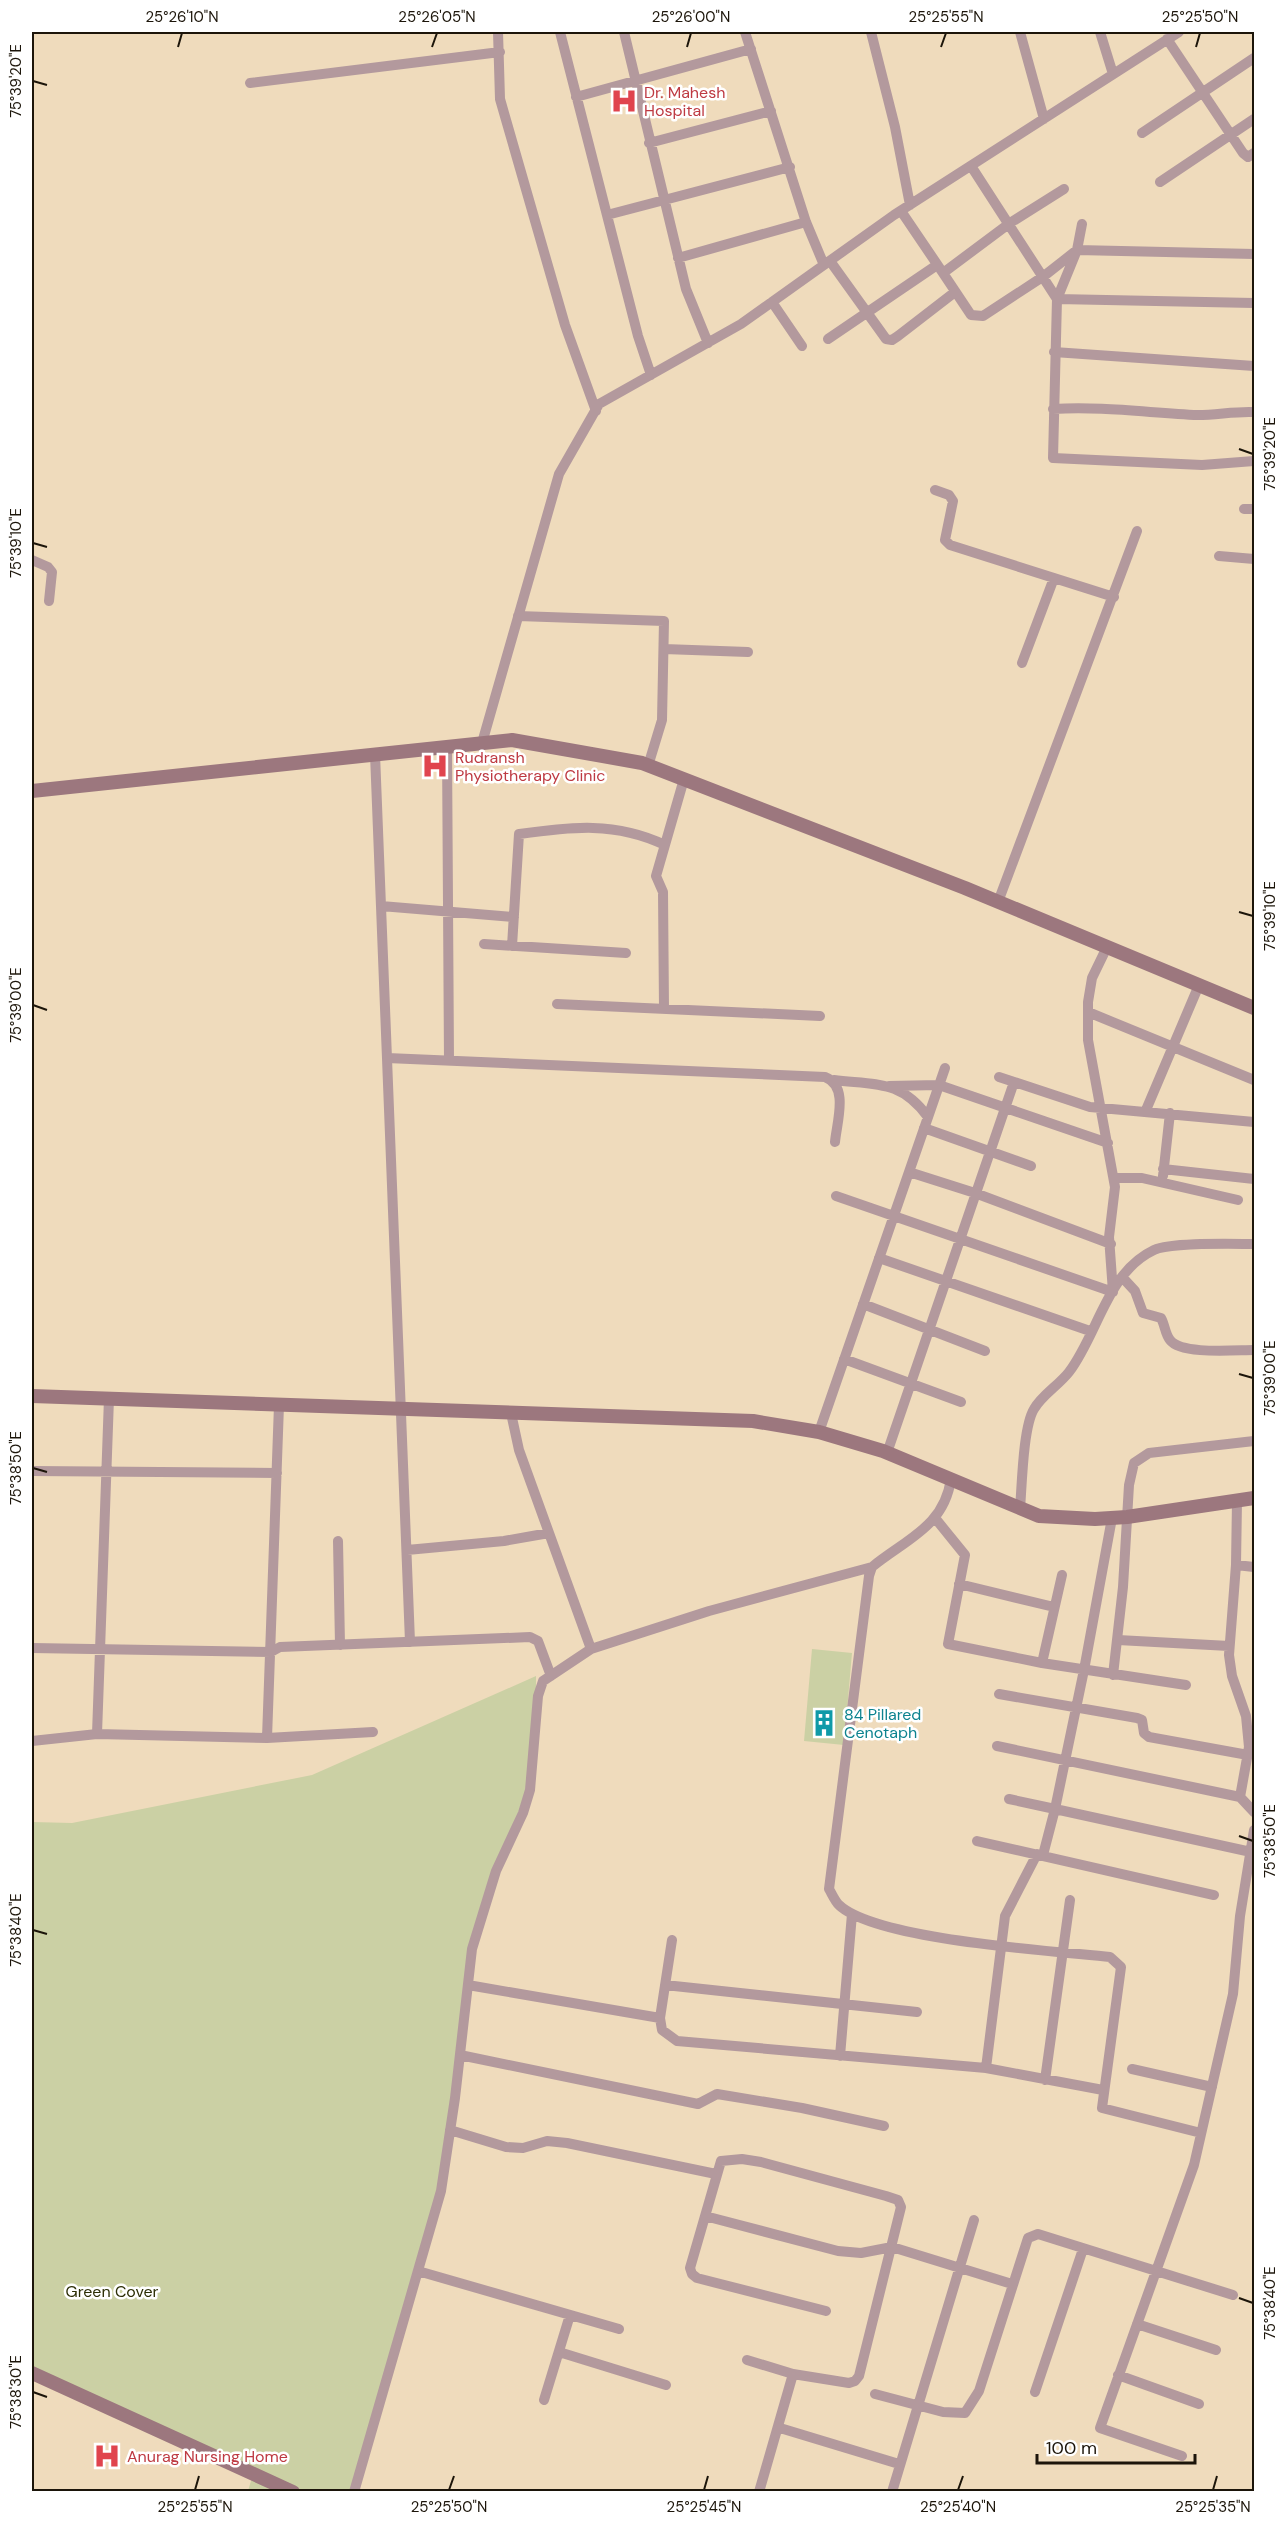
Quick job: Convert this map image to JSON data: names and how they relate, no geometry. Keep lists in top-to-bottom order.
{
  "parks": ["Green Cover"],
  "places": {
    "hospital": ["Dr. Mahesh Hospital", "Rudransh Physiotherapy Clinic", "Anurag Nursing Home"],
    "building": ["84 Pillared Cenotaph"]
  },
  "scale_bar": "100 m",
  "coordinates": [
    "25°26'10\"N",
    "25°26'05\"N",
    "25°26'00\"N",
    "25°25'55\"N",
    "25°25'50\"N",
    "75°39'20\"E",
    "75°39'10\"E",
    "75°39'00\"E",
    "75°38'50\"E",
    "75°38'40\"E",
    "75°38'30\"E",
    "25°25'45\"N",
    "25°25'40\"N",
    "25°25'35\"N"
  ]
}
